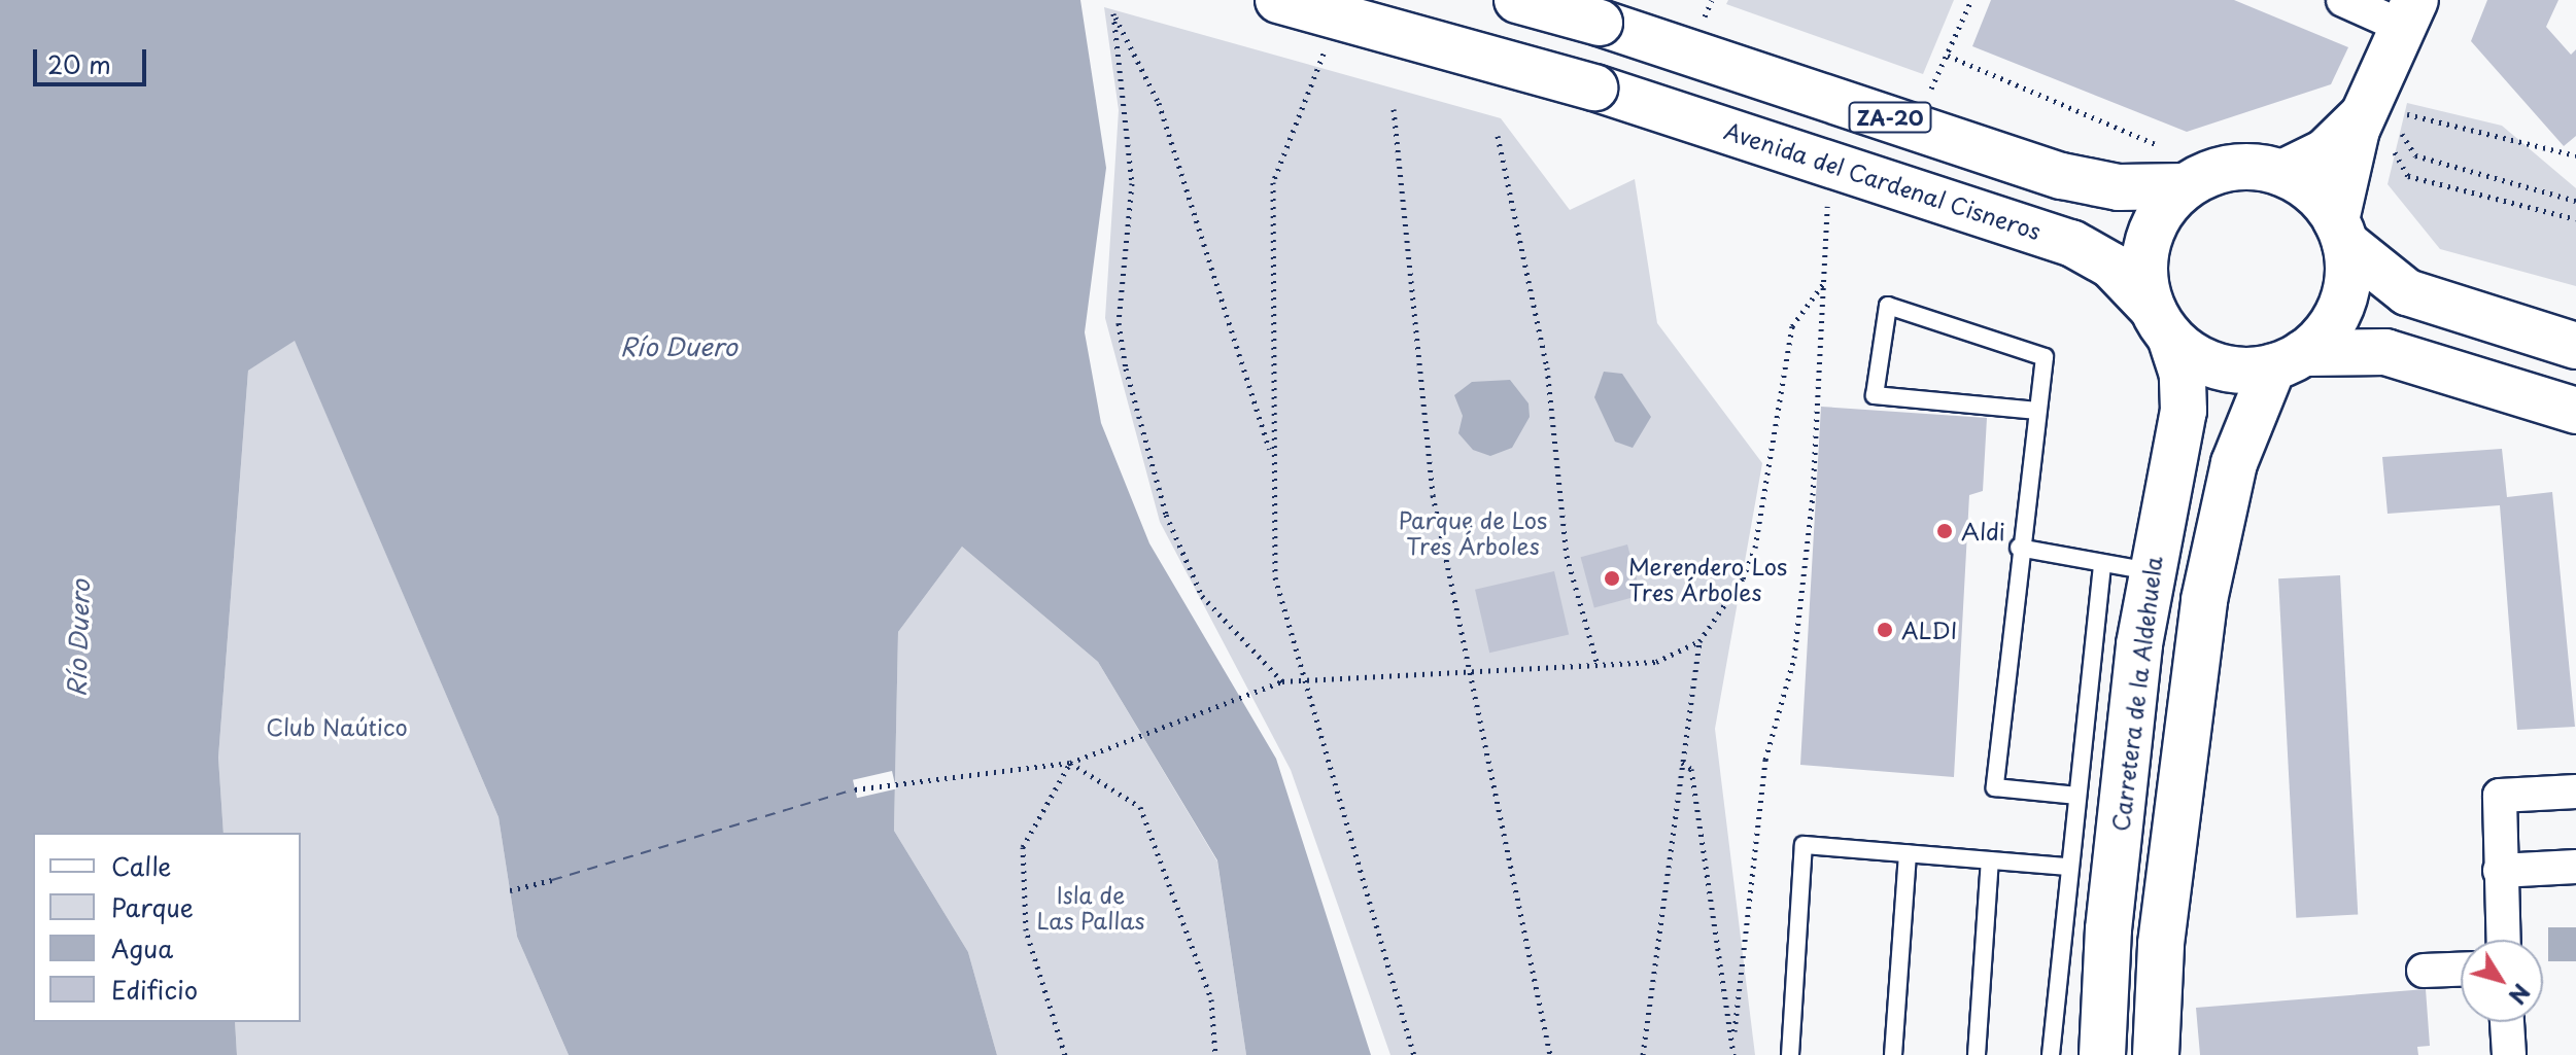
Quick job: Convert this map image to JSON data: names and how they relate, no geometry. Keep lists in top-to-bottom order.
{
  "streets": {
    "main road": ["ZA-20", "Avenida del Cardenal Cisneros", "Carretera de la Aldehuela"]
  },
  "crossings": [
    ["ZA-20", "Avenida del Cardenal Cisneros"],
    ["ZA-20", "Carretera de la Aldehuela"],
    ["Avenida del Cardenal Cisneros", "Carretera de la Aldehuela"]
  ],
  "water": ["Río Duero"],
  "parks": ["Parque de Los Tres Árboles", "Club Naútico", "Isla de Las Pallas"],
  "places": ["Aldi", "Merendero Los Tres Árboles", "ALDI"],
  "legend": [
    "Calle",
    "Parque",
    "Agua",
    "Edificio"
  ],
  "scale_bar": "20 m",
  "north": "bottom right"
}
